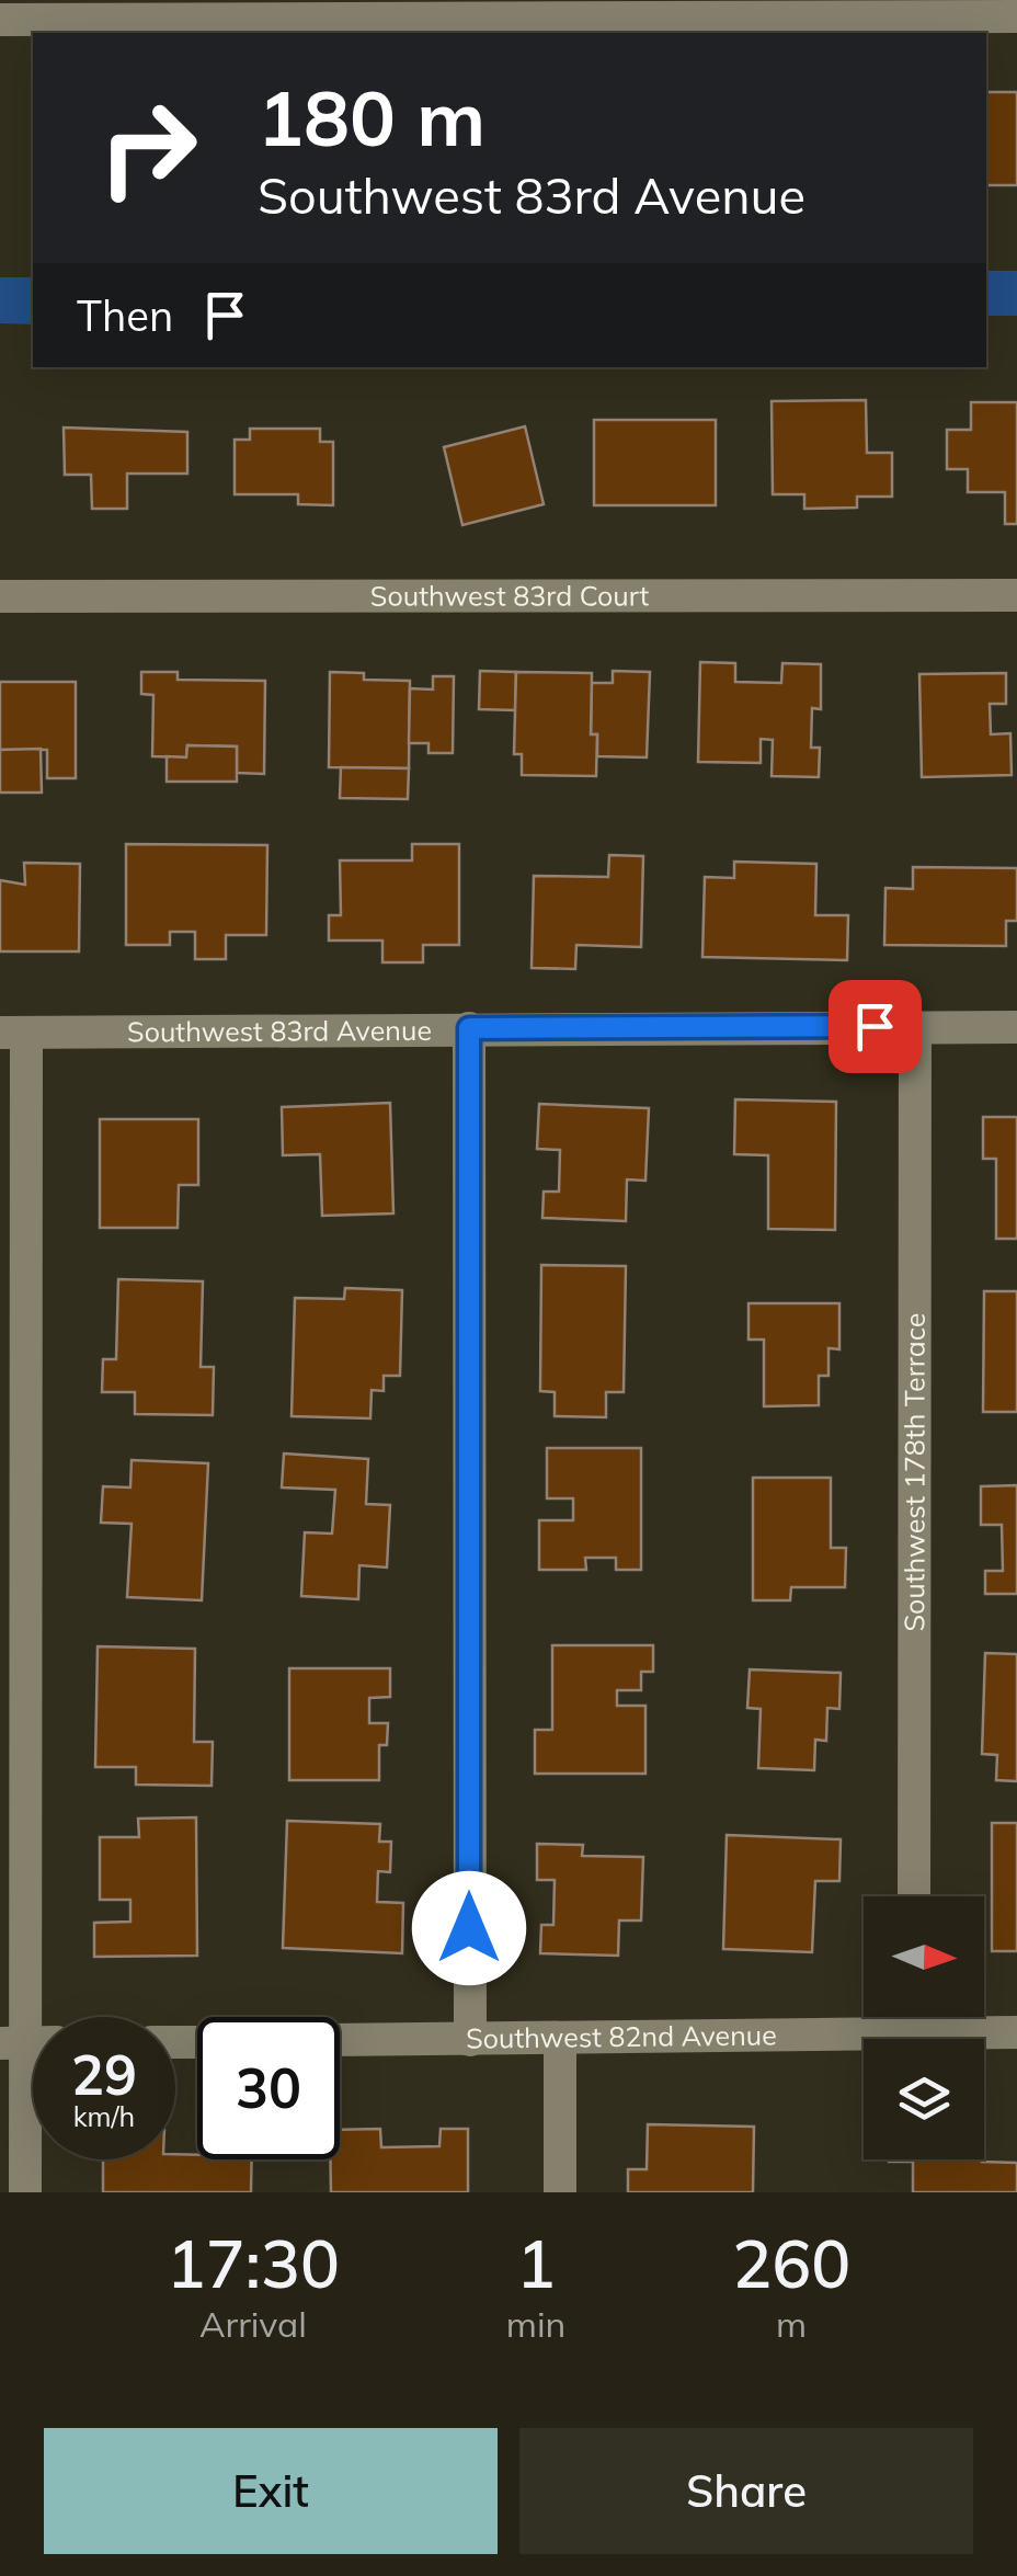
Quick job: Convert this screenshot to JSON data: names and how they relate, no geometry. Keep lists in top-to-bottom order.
{
  "streets": {
    "street": [
      "Southwest 83rd Court",
      "Southwest 83rd Avenue",
      "Southwest 178th Terrace",
      "Southwest 82nd Avenue"
    ]
  },
  "crossings": [
    ["Southwest 83rd Avenue", "Southwest 178th Terrace"]
  ],
  "north": "right",
  "page": {
    "turn": ["180 m", "Southwest 83rd Avenue"],
    "then": "Then",
    "speed": "29 km/h",
    "limit": "30",
    "eta": [
      "17:30",
      "Arrival",
      "1",
      "min",
      "260",
      "m"
    ],
    "buttons": ["Exit", "Share"]
  }
}
